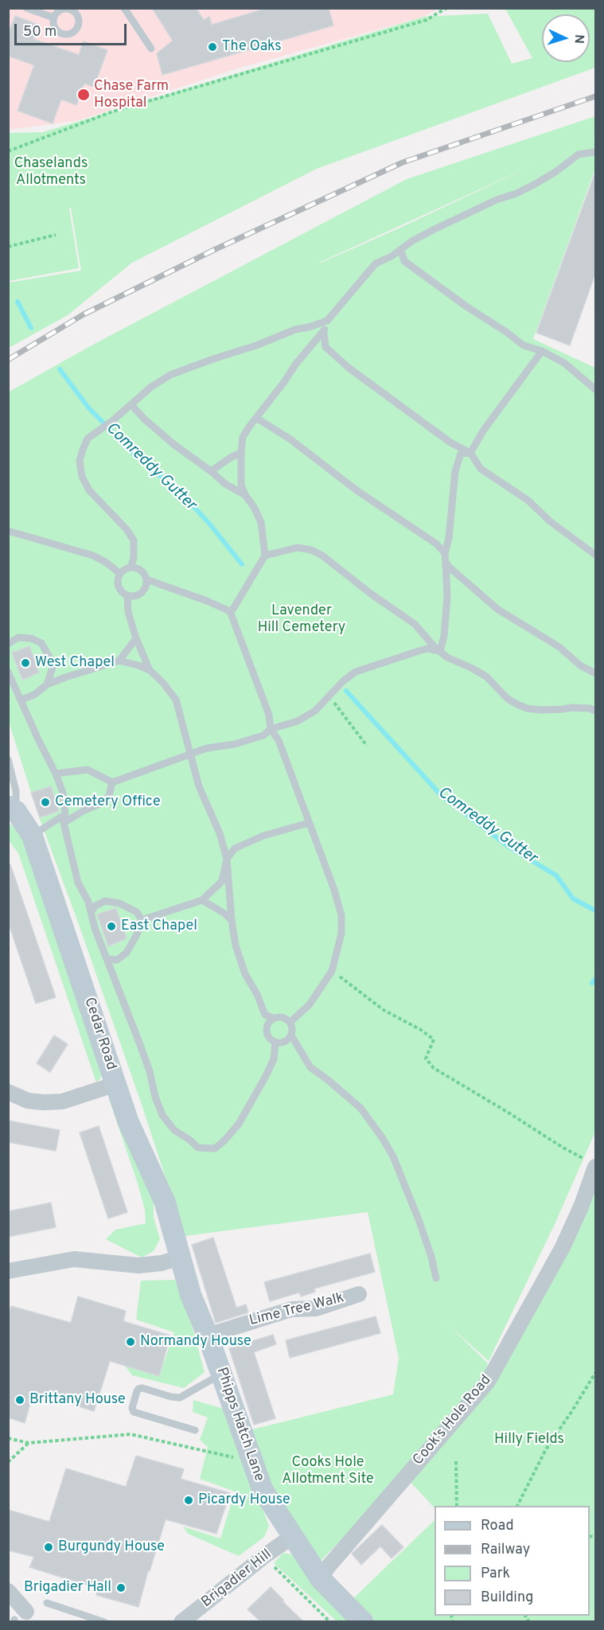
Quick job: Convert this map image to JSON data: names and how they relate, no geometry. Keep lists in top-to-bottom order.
{
  "streets": {
    "street": [
      "Cedar Road",
      "Lime Tree Walk",
      "Cook's Hole Road",
      "Phipps Hatch Lane",
      "Brigadier Hill"
    ]
  },
  "crossings": [
    ["Cedar Road", "Phipps Hatch Lane"],
    ["Lime Tree Walk", "Phipps Hatch Lane"],
    ["Cook's Hole Road", "Phipps Hatch Lane"],
    ["Phipps Hatch Lane", "Brigadier Hill"]
  ],
  "water": ["Comreddy Gutter"],
  "parks": [
    "Chaselands Allotments",
    "Lavender Hill Cemetery",
    "Hilly Fields",
    "Cooks Hole Allotment Site"
  ],
  "places": [
    "The Oaks",
    "Chase Farm Hospital",
    "West Chapel",
    "Cemetery Office",
    "East Chapel",
    "Normandy House",
    "Brittany House",
    "Picardy House",
    "Burgundy House",
    "Brigadier Hall"
  ],
  "legend": [
    "Road",
    "Railway",
    "Park",
    "Building"
  ],
  "scale_bar": "50 m",
  "north": "right"
}
